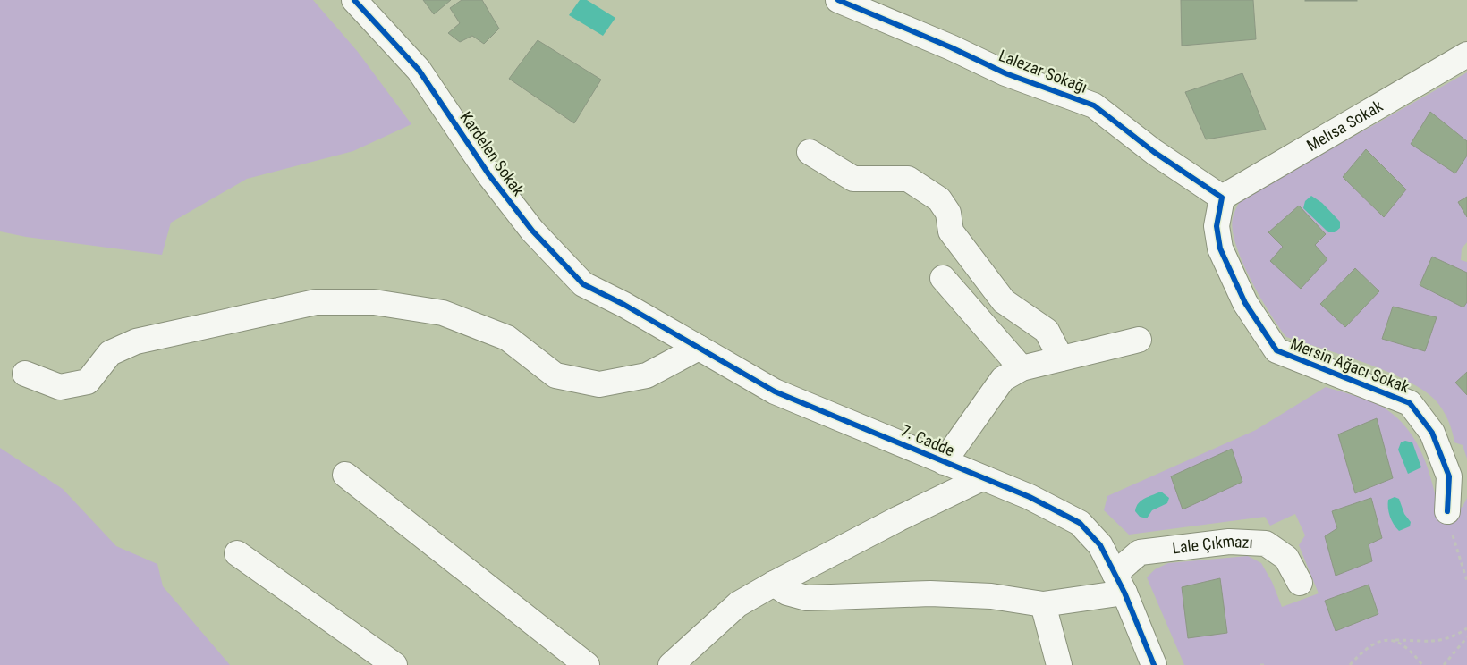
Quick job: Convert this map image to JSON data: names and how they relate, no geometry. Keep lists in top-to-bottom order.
{
  "streets": {
    "street": [
      "Lalezar Sokağı",
      "Melisa Sokak",
      "Kardelen Sokak",
      "Mersin Ağacı Sokak",
      "7. Cadde",
      "Lale Çıkmazı"
    ]
  },
  "crossings": [
    ["Lalezar Sokağı", "Melisa Sokak"],
    ["Lalezar Sokağı", "Mersin Ağacı Sokak"],
    ["Melisa Sokak", "Mersin Ağacı Sokak"],
    ["Kardelen Sokak", "7. Cadde"],
    ["7. Cadde", "Lale Çıkmazı"]
  ]
}
